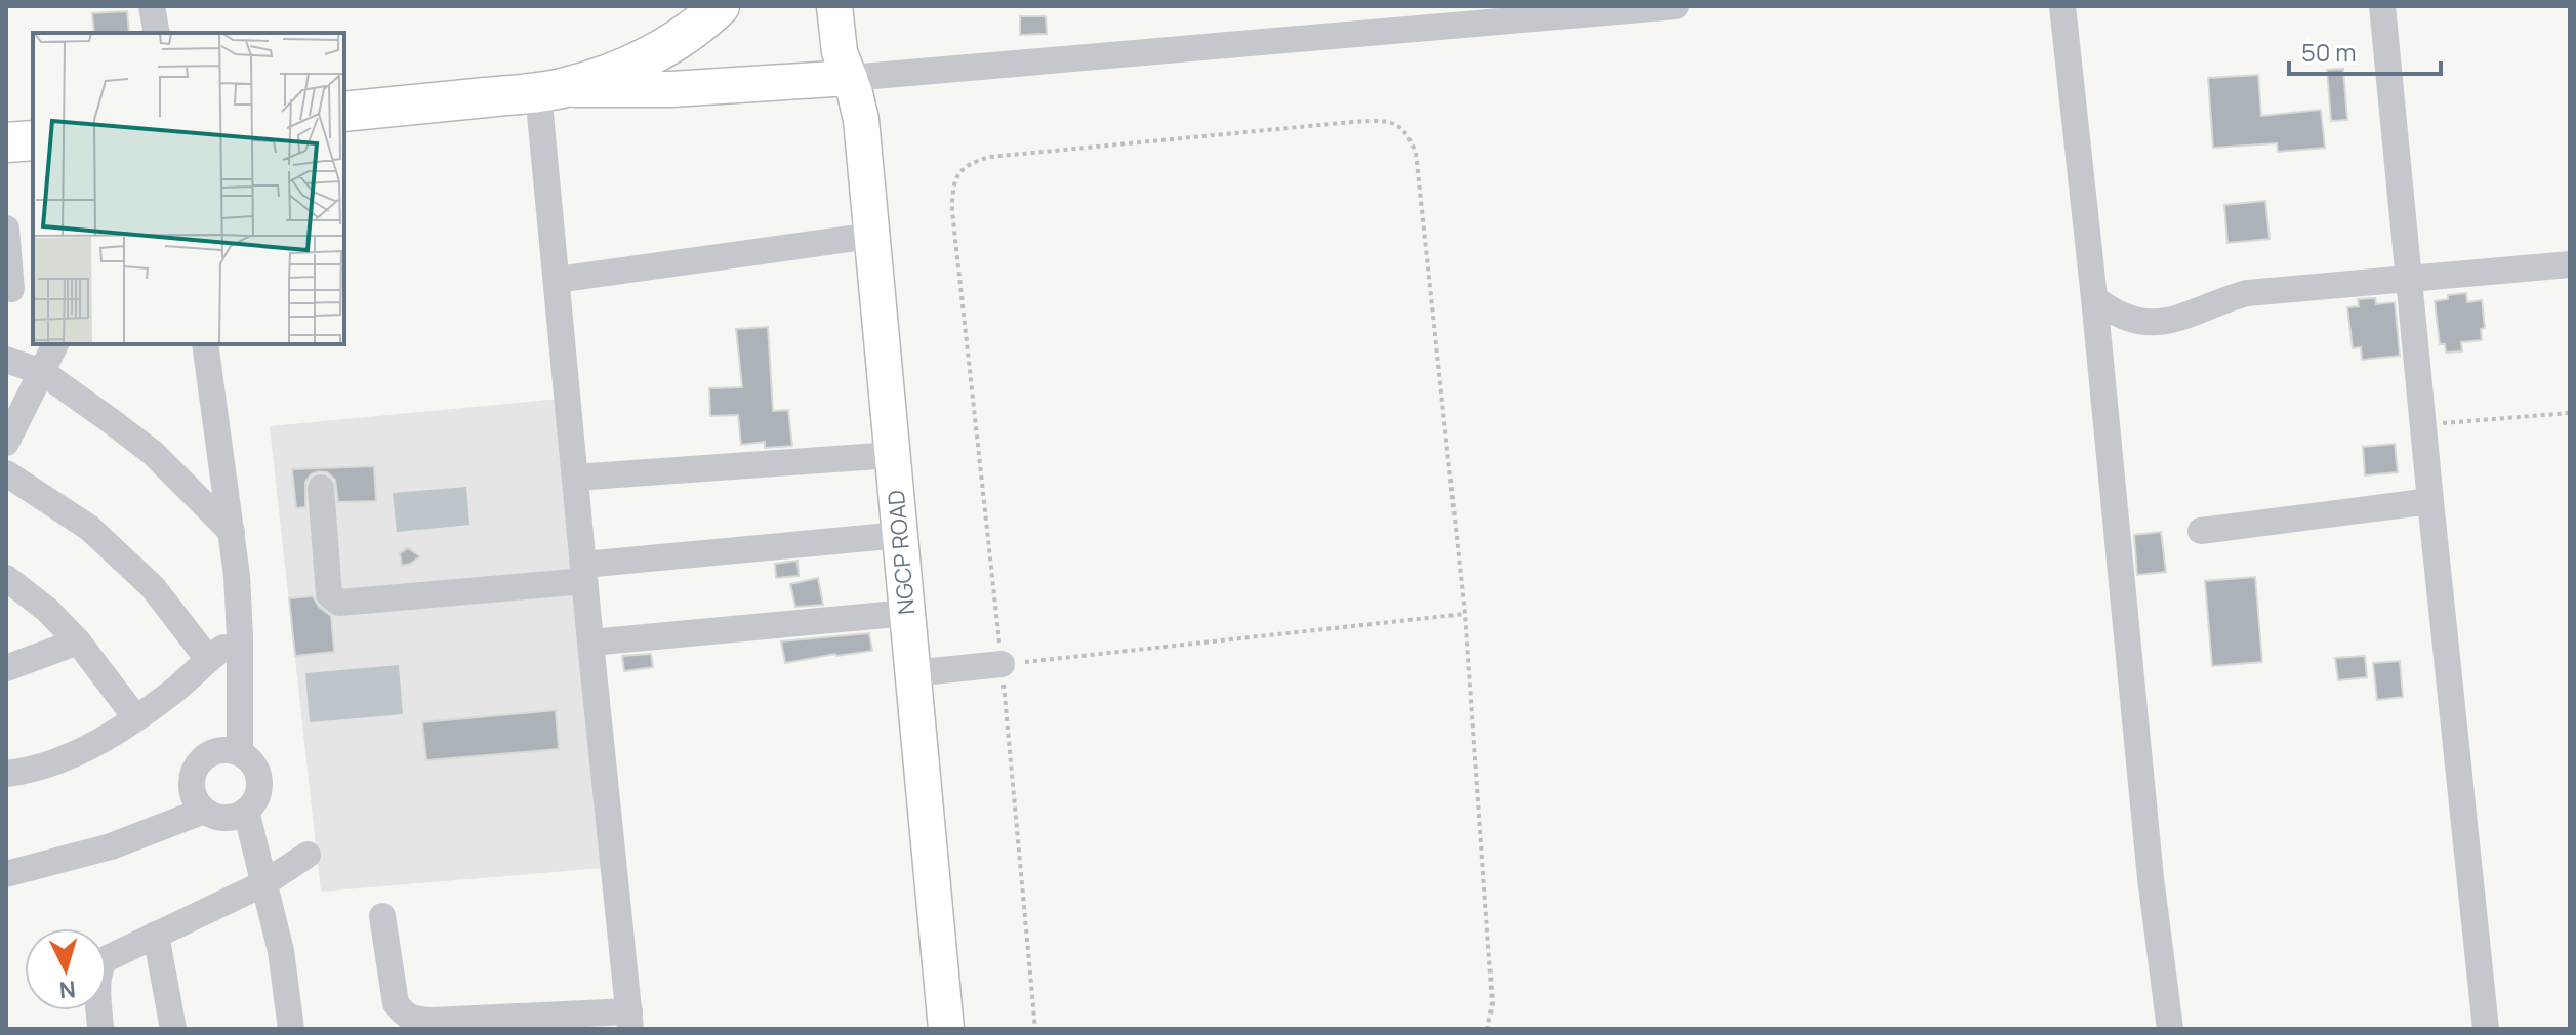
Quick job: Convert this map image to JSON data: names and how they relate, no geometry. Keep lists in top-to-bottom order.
{
  "streets": {
    "main road": ["NGCP ROAD"]
  },
  "scale_bar": "50 m",
  "north": "bottom"
}
